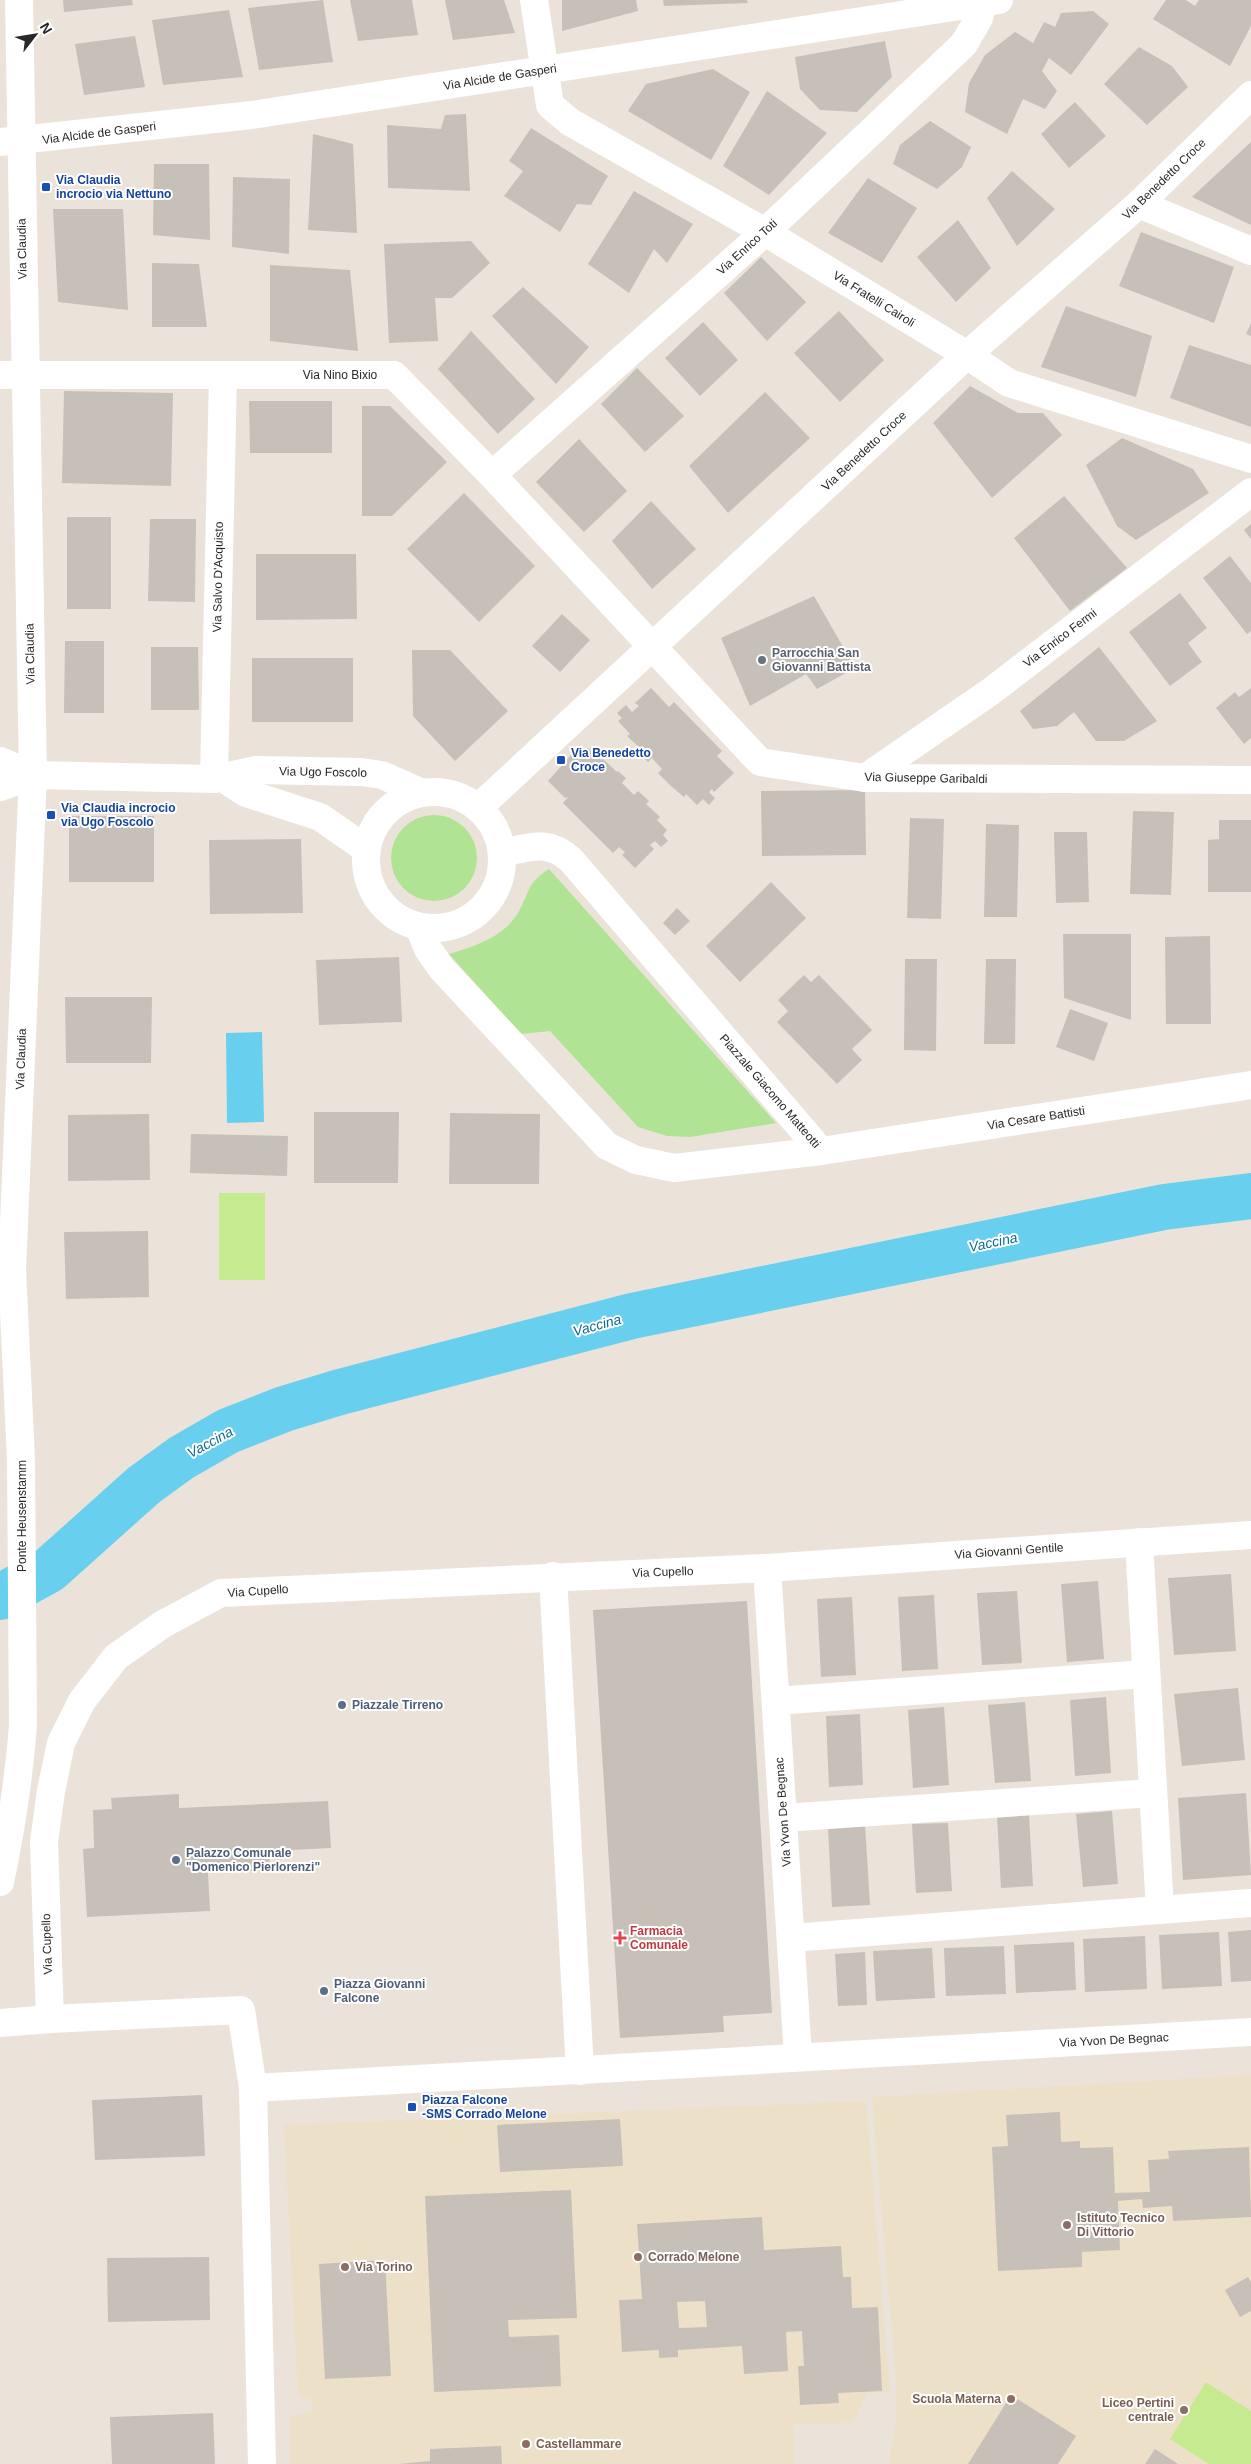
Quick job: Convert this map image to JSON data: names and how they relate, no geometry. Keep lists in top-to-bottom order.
{
  "streets": {
    "street": [
      "Via Alcide de Gasperi",
      "Via Benedetto Croce",
      "Via Enrico Toti",
      "Via Claudia",
      "Via Fratelli Cairoli",
      "Via Nino Bixio",
      "Via Salvo D'Acquisto",
      "Via Enrico Fermi",
      "Via Ugo Foscolo",
      "Via Giuseppe Garibaldi",
      "Piazzale Giacomo Matteotti",
      "Via Cesare Battisti",
      "Ponte Heusenstamm",
      "Via Giovanni Gentile",
      "Via Cupello",
      "Via Yvon De Begnac"
    ]
  },
  "crossings": [
    ["Via Alcide de Gasperi", "Via Enrico Toti"],
    ["Via Alcide de Gasperi", "Via Claudia"],
    ["Via Alcide de Gasperi", "Via Fratelli Cairoli"],
    ["Via Benedetto Croce", "Via Fratelli Cairoli"],
    ["Via Benedetto Croce", "Via Nino Bixio"],
    ["Via Benedetto Croce", "Via Ugo Foscolo"],
    ["Via Benedetto Croce", "Via Giuseppe Garibaldi"],
    ["Via Benedetto Croce", "Piazzale Giacomo Matteotti"],
    ["Via Enrico Toti", "Via Fratelli Cairoli"],
    ["Via Enrico Toti", "Via Nino Bixio"],
    ["Via Claudia", "Via Nino Bixio"],
    ["Via Claudia", "Via Ugo Foscolo"],
    ["Via Claudia", "Ponte Heusenstamm"],
    ["Via Nino Bixio", "Via Salvo D'Acquisto"],
    ["Via Nino Bixio", "Via Giuseppe Garibaldi"],
    ["Via Salvo D'Acquisto", "Via Ugo Foscolo"],
    ["Via Enrico Fermi", "Via Giuseppe Garibaldi"],
    ["Via Ugo Foscolo", "Piazzale Giacomo Matteotti"],
    ["Piazzale Giacomo Matteotti", "Via Cesare Battisti"],
    ["Via Giovanni Gentile", "Via Cupello"],
    ["Via Giovanni Gentile", "Via Yvon De Begnac"],
    ["Via Cupello", "Via Yvon De Begnac"]
  ],
  "water": ["Vaccina"],
  "places": {
    "transit": [
      "Via Claudia incrocio via Nettuno",
      "Via Benedetto Croce",
      "Via Claudia incrocio via Ugo Foscolo",
      "Piazza Falcone -SMS Corrado Melone"
    ],
    "other": [
      "Parrocchia San Giovanni Battista",
      "Piazzale Tirreno",
      "Palazzo Comunale \"Domenico Pierlorenzi\"",
      "Piazza Giovanni Falcone",
      "Istituto Tecnico Di Vittorio",
      "Corrado Melone",
      "Via Torino",
      "Scuola Materna",
      "Liceo Pertini centrale",
      "Castellammare"
    ],
    "health": ["Farmacia Comunale"]
  },
  "north": "top right"
}
